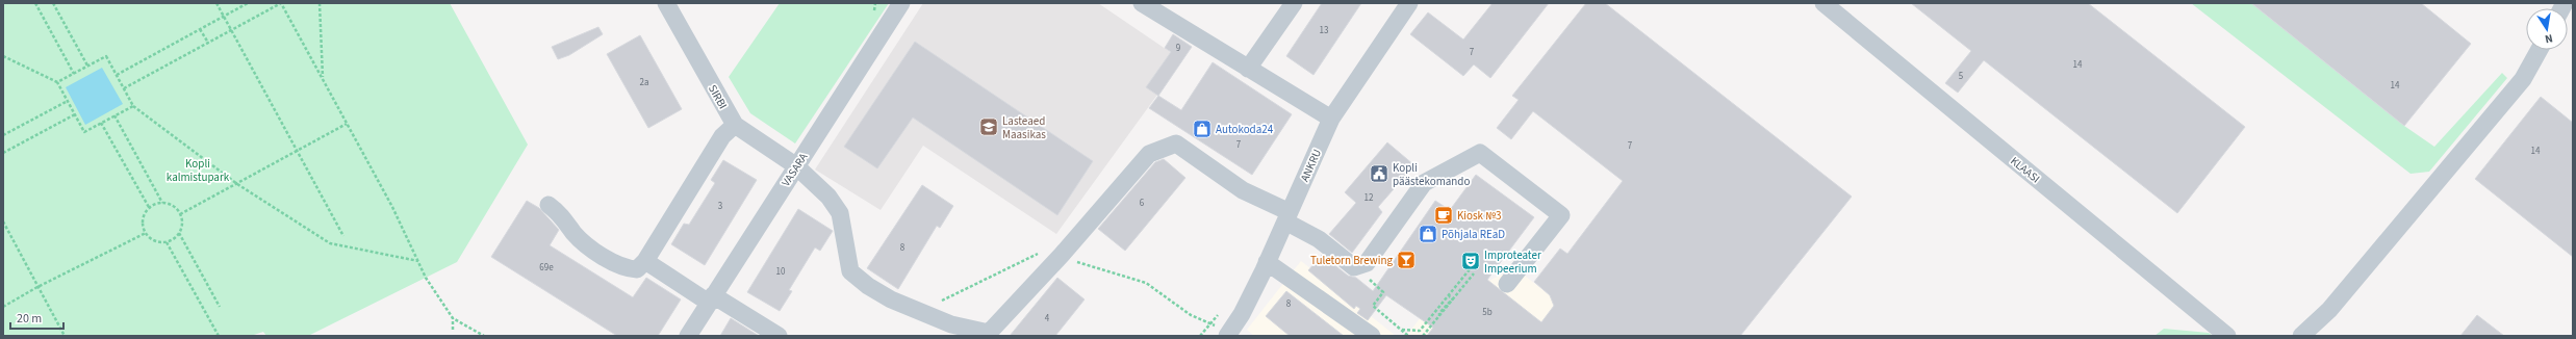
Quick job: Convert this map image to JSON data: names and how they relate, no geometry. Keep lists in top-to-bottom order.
{
  "streets": {
    "street": [
      "SIRBI",
      "ANKRU",
      "VASARA",
      "KLAASI"
    ]
  },
  "crossings": [
    ["SIRBI", "VASARA"]
  ],
  "parks": ["Kopli kalmistupark"],
  "places": {
    "school or university": ["Lasteaed Maasikas"],
    "shop": ["Autokoda24", "Põhjala REaD"],
    "public building": ["Kopli päästekomando"],
    "cafe": ["Kiosk №3"],
    "bar": ["Tuletorn Brewing"],
    "theatre": ["Improteater Impeerium"]
  },
  "house_numbers": [
    "13",
    "9",
    "7",
    "14",
    "5",
    "2a",
    "14",
    "7",
    "7",
    "14",
    "12",
    "6",
    "3",
    "8",
    "69e",
    "10",
    "8",
    "5b",
    "4"
  ],
  "scale_bar": "20 m",
  "north": "bottom"
}
